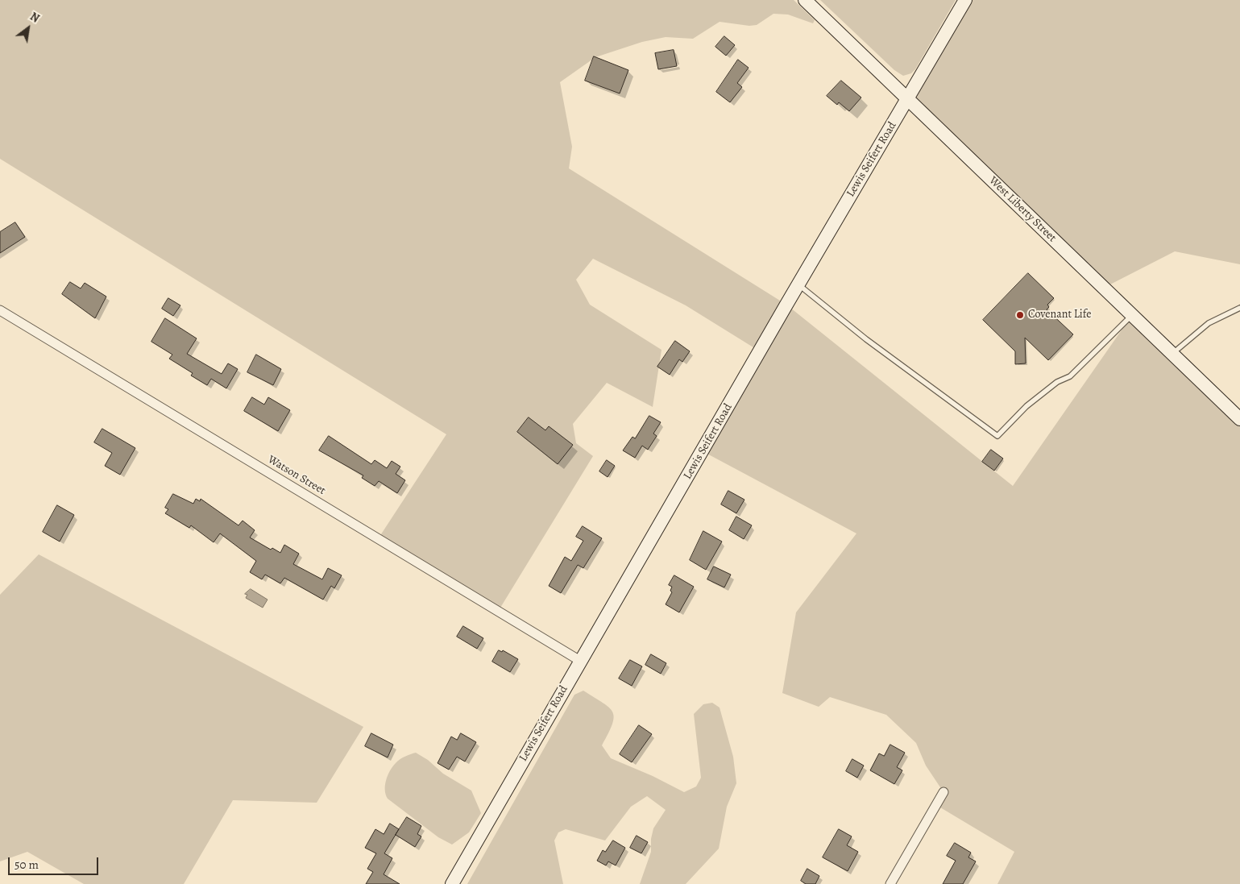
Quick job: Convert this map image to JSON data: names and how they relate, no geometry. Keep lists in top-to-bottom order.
{
  "streets": {
    "street": ["Lewis Seifert Road", "West Liberty Street", "Watson Street"]
  },
  "crossings": [
    ["Lewis Seifert Road", "West Liberty Street"],
    ["Lewis Seifert Road", "Watson Street"]
  ],
  "places": ["Covenant Life"],
  "scale_bar": "50 m",
  "north": "top right"
}
